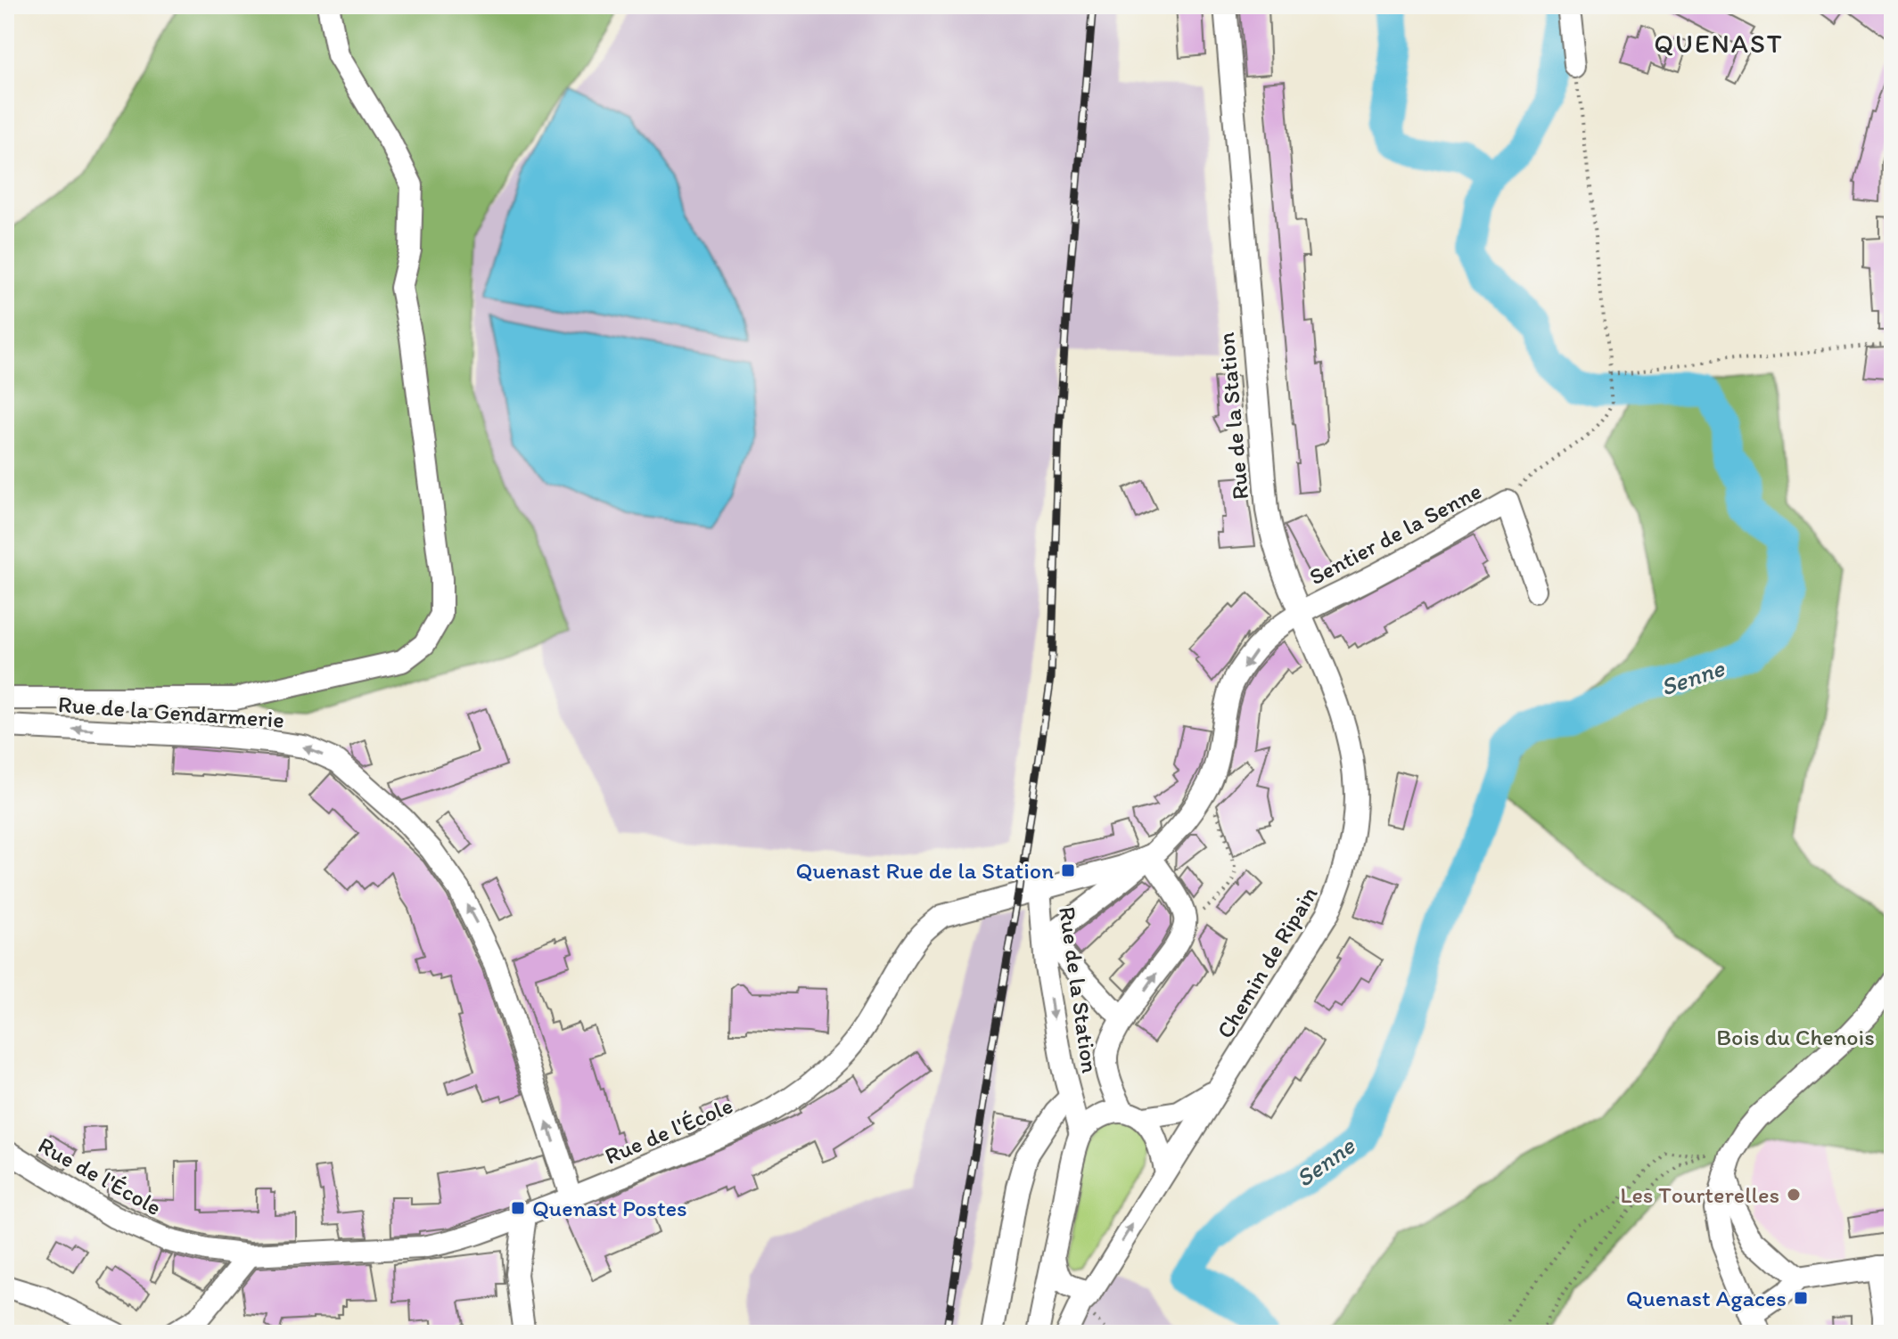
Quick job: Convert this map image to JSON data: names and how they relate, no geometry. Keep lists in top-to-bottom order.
{
  "streets": {
    "street": [
      "Rue de la Station",
      "Sentier de la Senne",
      "Rue de la Gendarmerie",
      "Chemin de Ripain",
      "Rue de l'École"
    ]
  },
  "crossings": [
    ["Rue de la Station", "Sentier de la Senne"],
    ["Rue de la Station", "Chemin de Ripain"],
    ["Rue de la Station", "Rue de l'École"],
    ["Sentier de la Senne", "Chemin de Ripain"],
    ["Rue de la Gendarmerie", "Rue de l'École"]
  ],
  "one_way": ["Rue de la Gendarmerie"],
  "districts": ["QUENAST"],
  "water": ["Senne"],
  "parks": ["Bois du Chenois"],
  "places": {
    "transit": ["Quenast Rue de la Station", "Quenast Postes", "Quenast Agaces"],
    "other": ["Les Tourterelles"]
  }
}
